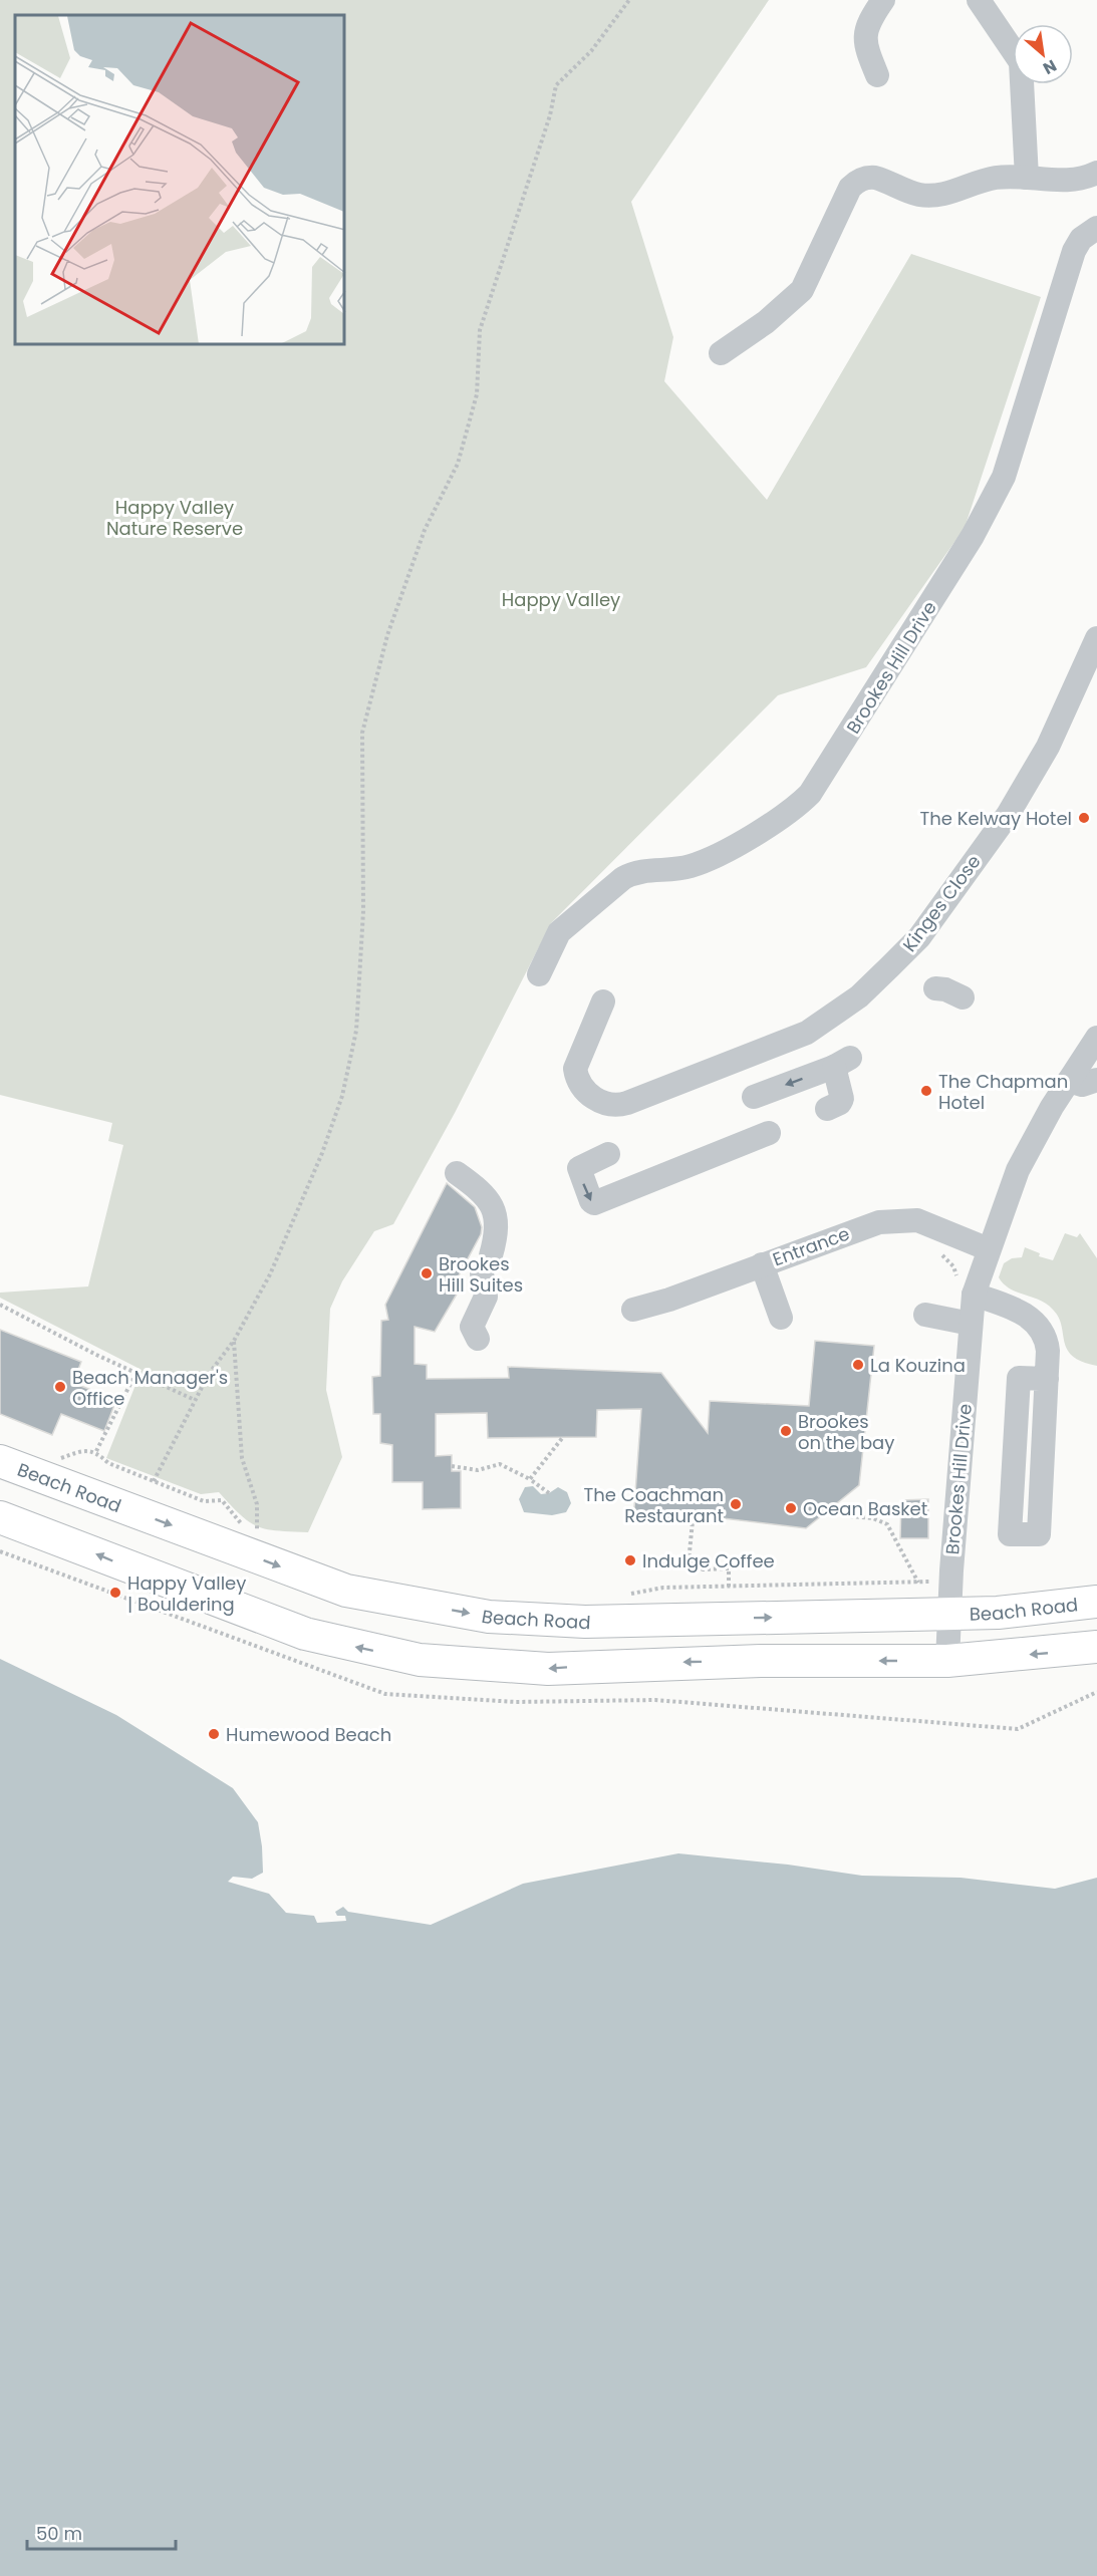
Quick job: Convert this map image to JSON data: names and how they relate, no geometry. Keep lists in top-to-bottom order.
{
  "streets": {
    "main road": ["Beach Road"],
    "street": ["Brookes Hill Drive", "Kinges Close", "Entrance"]
  },
  "crossings": [
    ["Brookes Hill Drive", "Entrance"],
    ["Brookes Hill Drive", "Beach Road"]
  ],
  "parks": ["Happy Valley Nature Reserve", "Happy Valley"],
  "places": [
    "The Kelway Hotel",
    "The Chapman Hotel",
    "Brookes Hill Suites",
    "La Kouzina",
    "Beach Manager's Office",
    "Brookes on the bay",
    "The Coachman Restaurant",
    "Ocean Basket",
    "Indulge Coffee",
    "Happy Valley | Bouldering",
    "Humewood Beach"
  ],
  "scale_bar": "50 m",
  "north": "bottom right"
}
